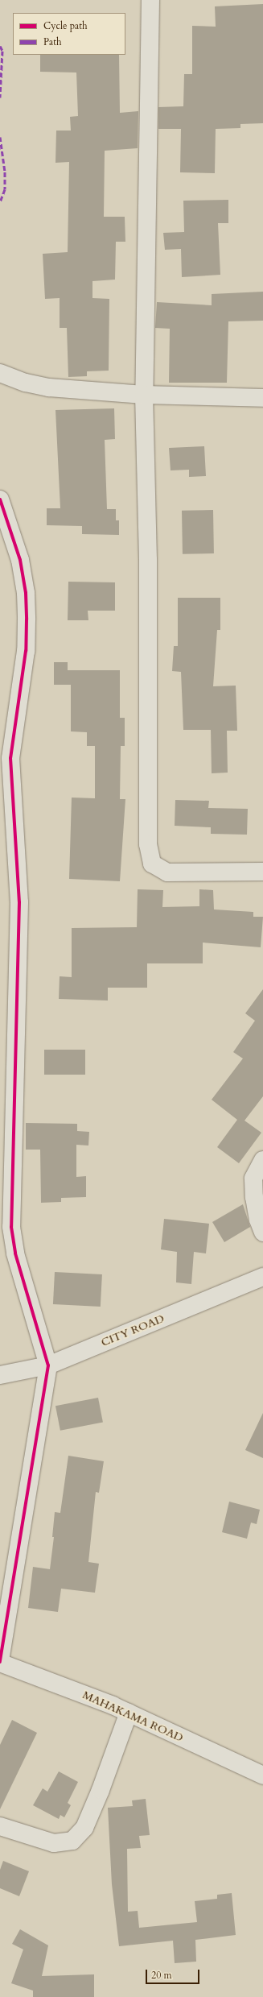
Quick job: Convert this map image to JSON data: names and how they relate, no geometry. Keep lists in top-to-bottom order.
{
  "streets": {
    "street": ["CITY ROAD", "MAHAKAMA ROAD"]
  },
  "legend": ["Cycle path", "Path"],
  "scale_bar": "20 m"
}
